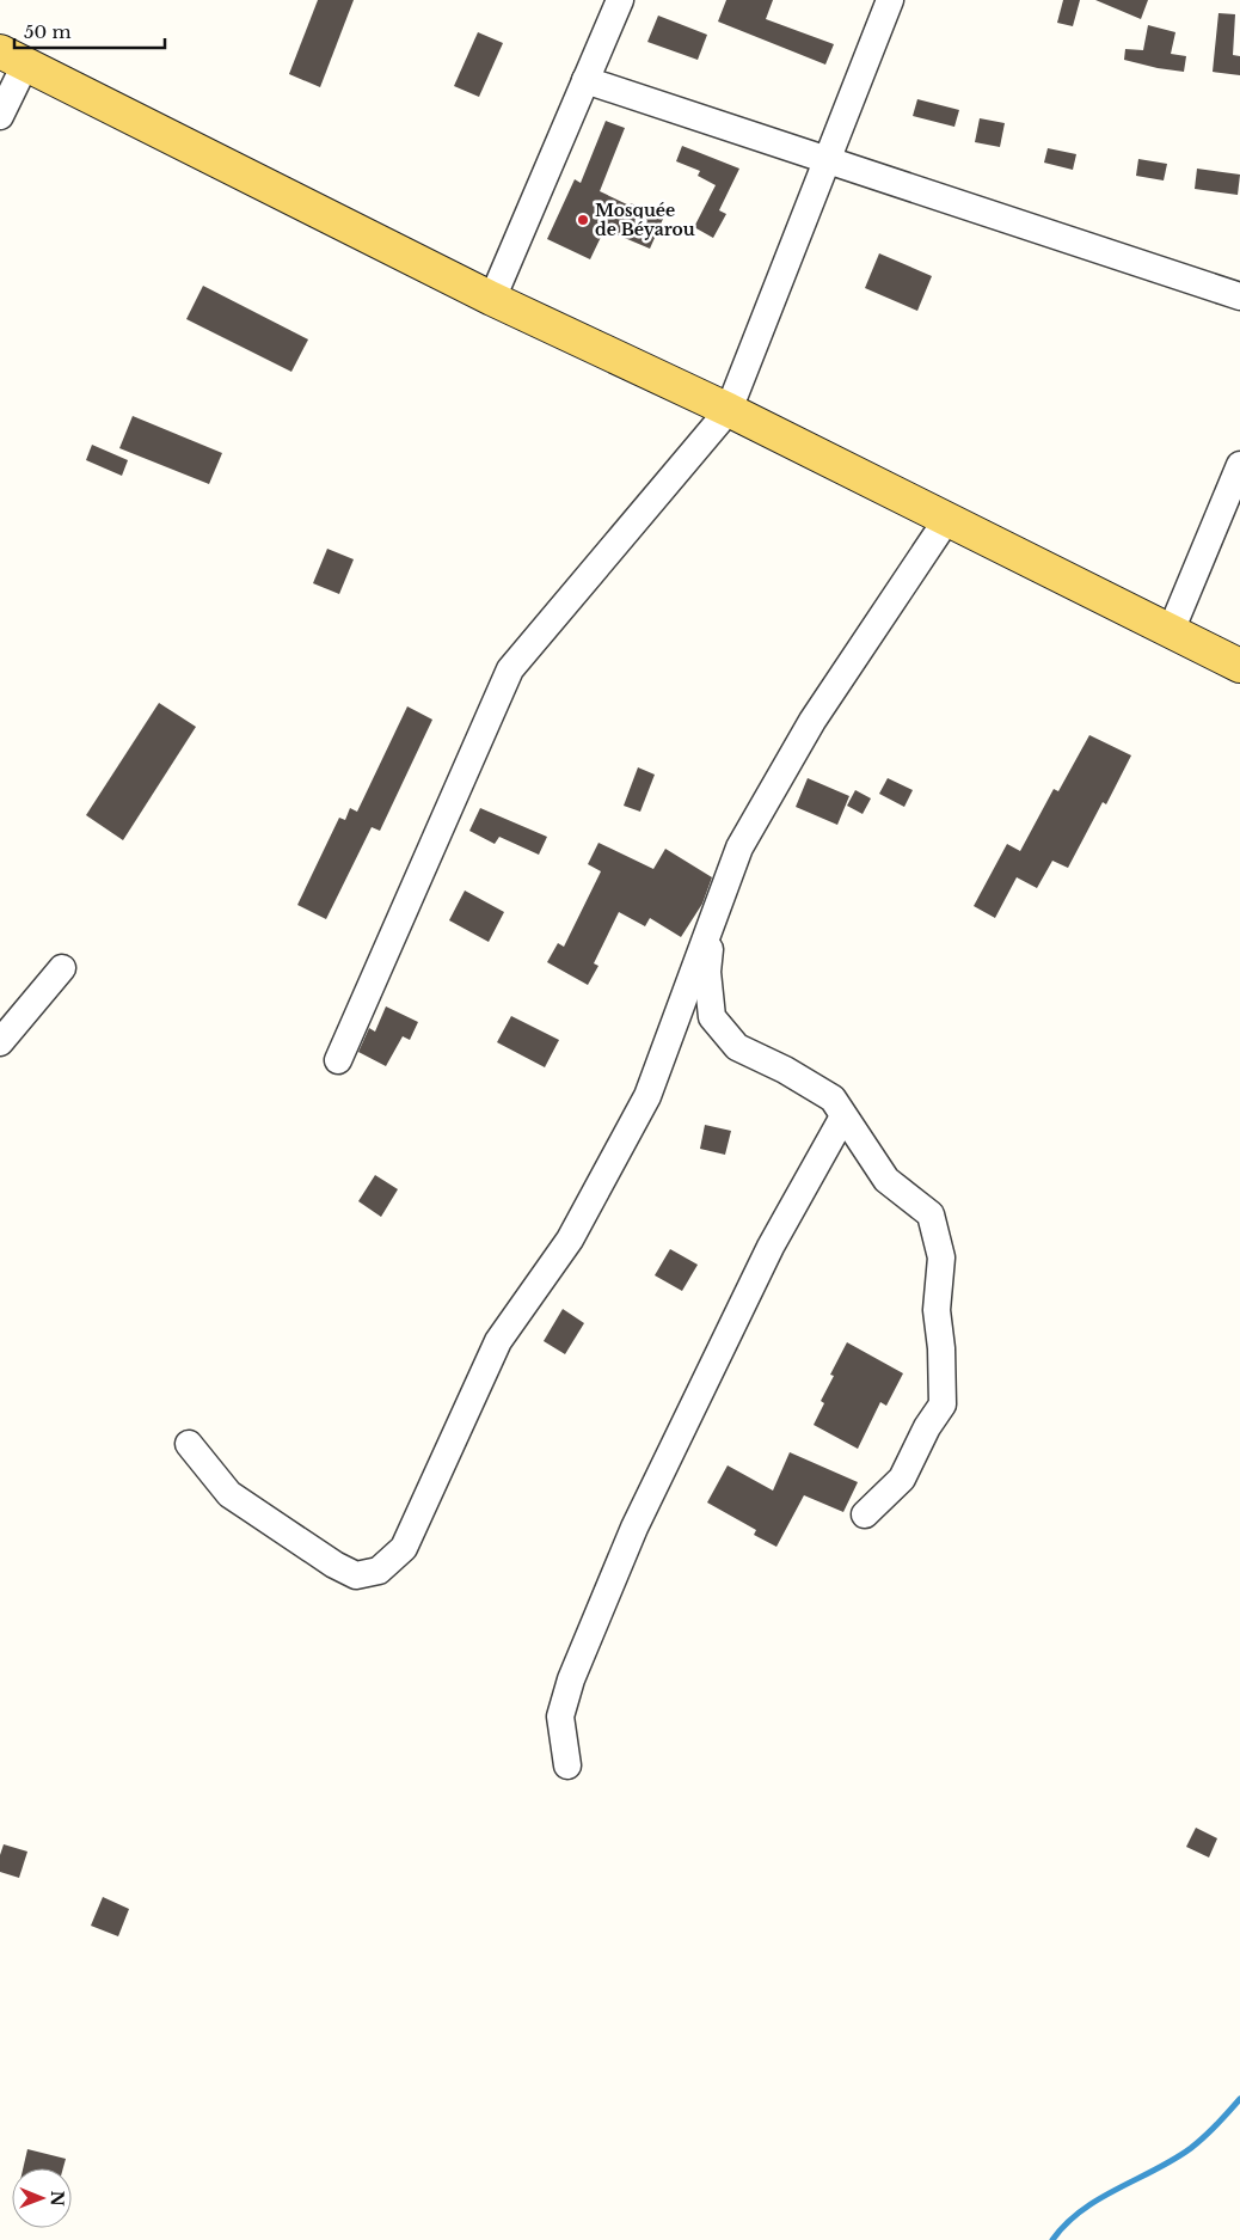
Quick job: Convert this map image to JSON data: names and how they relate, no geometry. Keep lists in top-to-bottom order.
{
  "places": ["Mosquée de Béyarou"],
  "scale_bar": "50 m",
  "north": "right"
}
